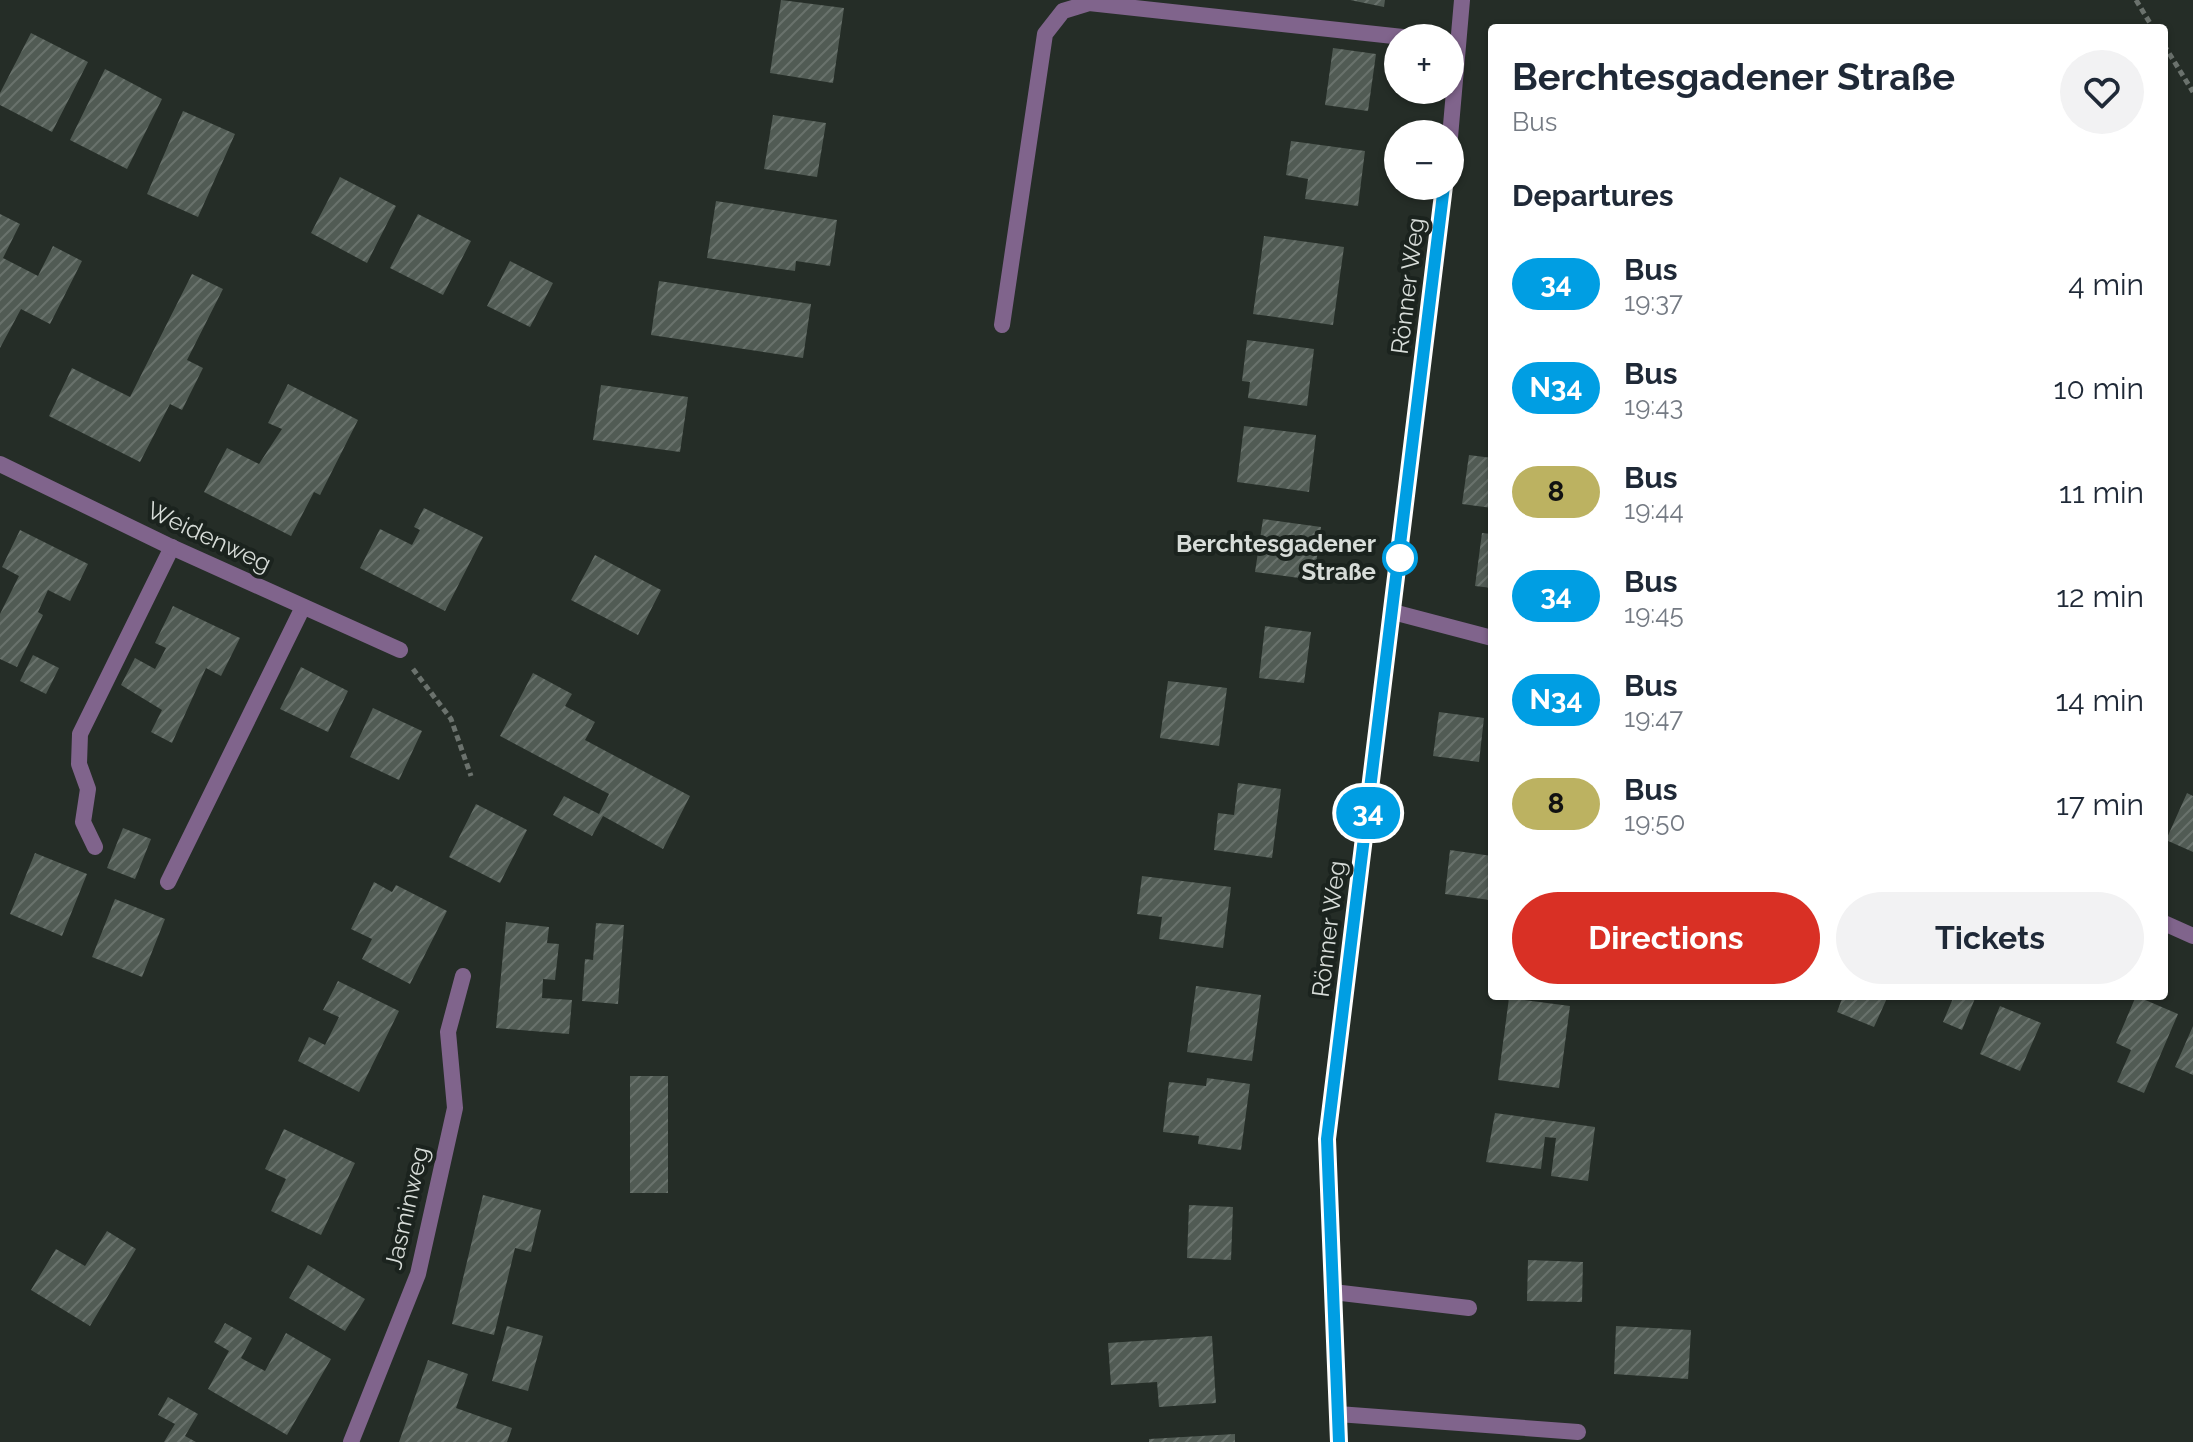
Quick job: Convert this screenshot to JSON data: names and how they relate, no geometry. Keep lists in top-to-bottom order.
{
  "streets": {
    "street": ["Rönner Weg", "Weidenweg", "Jasminweg"]
  },
  "places": ["Berchtesgadener Straße"],
  "lines": ["bus line 34"],
  "page": {
    "on_map": "34",
    "map_buttons": ["+", "−"],
    "heading": [
      ["Berchtesgadener Straße", "Bus"],
      "Departures"
    ],
    "list": [
      {
        "mark": "34",
        "name": "Bus",
        "note": "19:37",
        "value": "4 min"
      },
      {
        "mark": "N34",
        "name": "Bus",
        "note": "19:43",
        "value": "10 min"
      },
      {
        "mark": "8",
        "name": "Bus",
        "note": "19:44",
        "value": "11 min"
      },
      {
        "mark": "34",
        "name": "Bus",
        "note": "19:45",
        "value": "12 min"
      },
      {
        "mark": "N34",
        "name": "Bus",
        "note": "19:47",
        "value": "14 min"
      },
      {
        "mark": "8",
        "name": "Bus",
        "note": "19:50",
        "value": "17 min"
      }
    ],
    "buttons": ["Directions", "Tickets"]
  }
}
